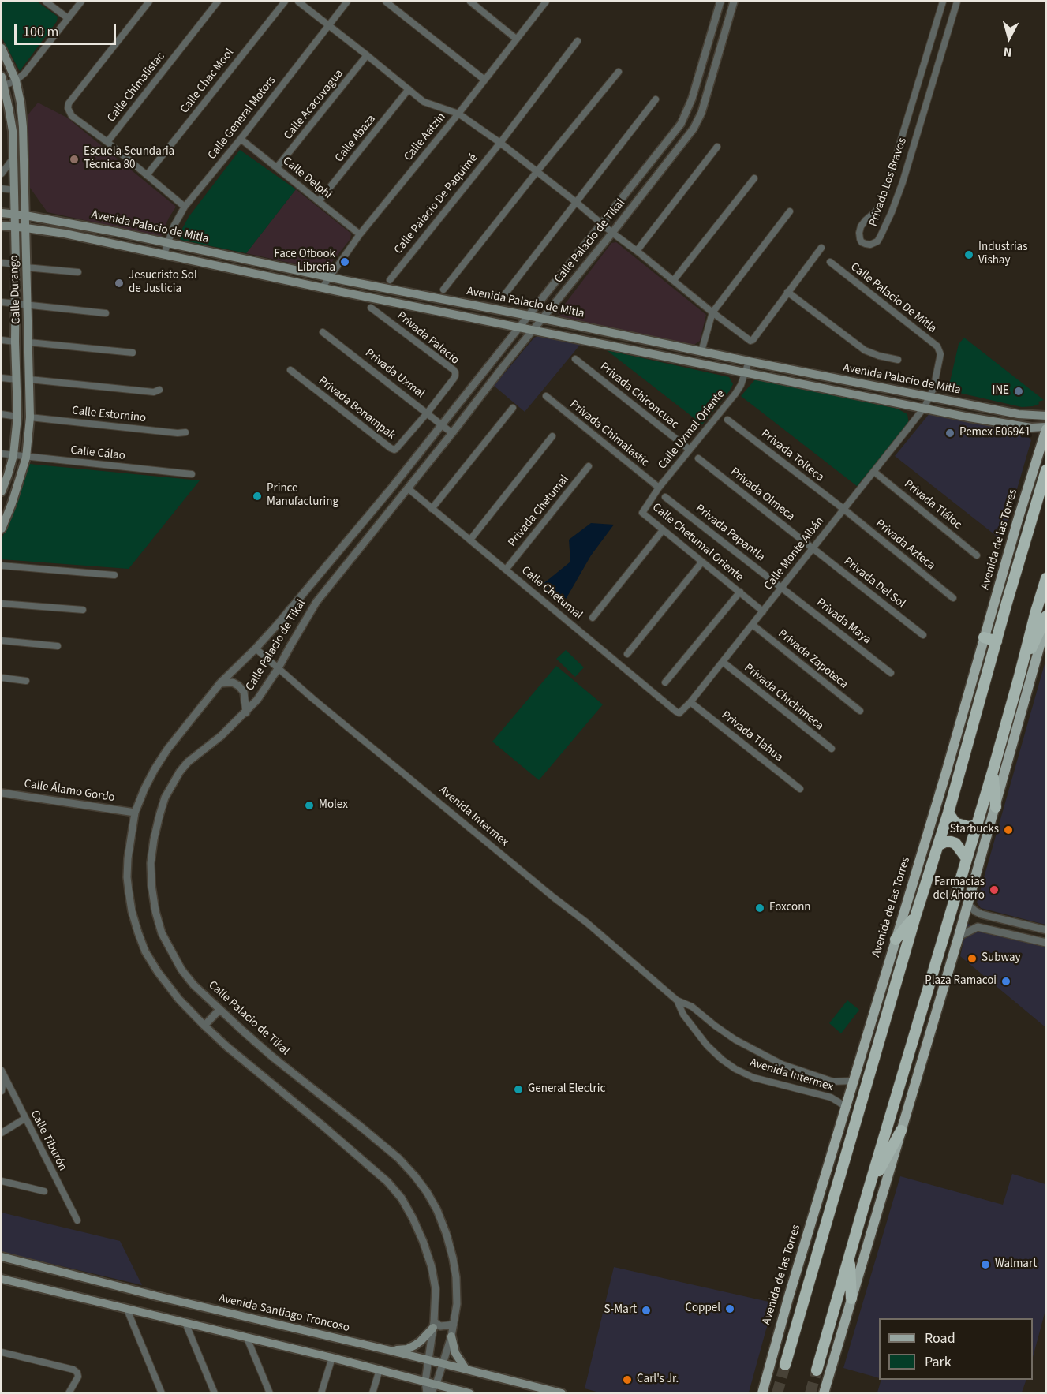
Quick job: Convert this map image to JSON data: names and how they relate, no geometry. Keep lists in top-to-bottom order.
{
  "streets": {
    "highway": ["Avenida de las Torres"],
    "main road": ["Avenida Palacio de Mitla", "Calle Durango", "Avenida Santiago Troncoso"],
    "street": [
      "Calle Chac Mool",
      "Calle Chimalistac",
      "Calle Acacuvagua",
      "Calle General Motors",
      "Calle Aatzin",
      "Calle Abaza",
      "Calle Delphi",
      "Privada Los Bravos",
      "Calle Palacio De Paquimé",
      "Calle Palacio de Tikal",
      "Calle Palacio De Mitla",
      "Privada Palacio",
      "Privada Uxmal",
      "Privada Chiconcuac",
      "Privada Bonampak",
      "Calle Estornino",
      "Calle Uxmal Oriente",
      "Privada Chimalastic",
      "Calle Cálao",
      "Privada Tolteca",
      "Privada Olmeca",
      "Privada Tláloc",
      "Privada Chetumal",
      "Privada Papantla",
      "Calle Chetumal Oriente",
      "Privada Azteca",
      "Calle Monte Albán",
      "Privada Del Sol",
      "Calle Chetumal",
      "Privada Maya",
      "Privada Zapoteca",
      "Privada Chichimeca",
      "Privada Tlahua",
      "Calle Álamo Gordo",
      "Avenida Intermex",
      "Calle Tiburón"
    ]
  },
  "crossings": [
    ["Calle Acacuvagua", "Calle Delphi"],
    ["Calle General Motors", "Calle Delphi"],
    ["Calle General Motors", "Avenida Palacio de Mitla"],
    ["Calle Aatzin", "Calle Delphi"],
    ["Calle Aatzin", "Avenida Palacio de Mitla"],
    ["Calle Abaza", "Calle Delphi"],
    ["Avenida Palacio de Mitla", "Calle Palacio de Tikal"],
    ["Avenida Palacio de Mitla", "Calle Durango"],
    ["Avenida Palacio de Mitla", "Calle Palacio De Mitla"],
    ["Avenida Palacio de Mitla", "Calle Uxmal Oriente"],
    ["Avenida Palacio de Mitla", "Avenida de las Torres"],
    ["Avenida Palacio de Mitla", "Calle Monte Albán"],
    ["Calle Palacio de Tikal", "Privada Uxmal"],
    ["Calle Palacio de Tikal", "Calle Chetumal"],
    ["Calle Palacio de Tikal", "Calle Álamo Gordo"],
    ["Calle Palacio de Tikal", "Avenida Intermex"],
    ["Calle Palacio de Tikal", "Avenida Santiago Troncoso"],
    ["Calle Durango", "Calle Estornino"],
    ["Calle Durango", "Calle Cálao"],
    ["Calle Palacio De Mitla", "Calle Monte Albán"],
    ["Privada Palacio", "Privada Uxmal"],
    ["Privada Palacio", "Privada Bonampak"],
    ["Privada Uxmal", "Privada Bonampak"],
    ["Privada Chiconcuac", "Calle Uxmal Oriente"],
    ["Calle Uxmal Oriente", "Privada Chimalastic"],
    ["Calle Uxmal Oriente", "Calle Chetumal Oriente"],
    ["Privada Tolteca", "Privada Azteca"],
    ["Privada Tolteca", "Calle Monte Albán"],
    ["Privada Olmeca", "Calle Monte Albán"],
    ["Privada Olmeca", "Privada Del Sol"],
    ["Privada Tláloc", "Calle Monte Albán"],
    ["Privada Chetumal", "Calle Chetumal"],
    ["Privada Papantla", "Calle Monte Albán"],
    ["Privada Papantla", "Privada Maya"],
    ["Avenida de las Torres", "Avenida Intermex"],
    ["Calle Chetumal Oriente", "Calle Monte Albán"],
    ["Privada Azteca", "Calle Monte Albán"],
    ["Calle Monte Albán", "Privada Del Sol"],
    ["Calle Monte Albán", "Calle Chetumal"],
    ["Calle Monte Albán", "Privada Maya"],
    ["Calle Monte Albán", "Privada Zapoteca"],
    ["Calle Monte Albán", "Privada Chichimeca"],
    ["Calle Monte Albán", "Privada Tlahua"]
  ],
  "places": [
    "Escuela Seundaria Técnica 80",
    "Industrias Vishay",
    "Face Ofbook Libreria",
    "Jesucristo Sol de Justicia",
    "INE",
    "Pemex E06941",
    "Prince Manufacturing",
    "Molex",
    "Starbucks",
    "Farmacias del Ahorro",
    "Foxconn",
    "Subway",
    "Plaza Ramacoi",
    "General Electric",
    "Walmart",
    "Coppel",
    "S-Mart",
    "Carl's Jr."
  ],
  "legend": ["Road", "Park"],
  "scale_bar": "100 m",
  "north": "bottom"
}
